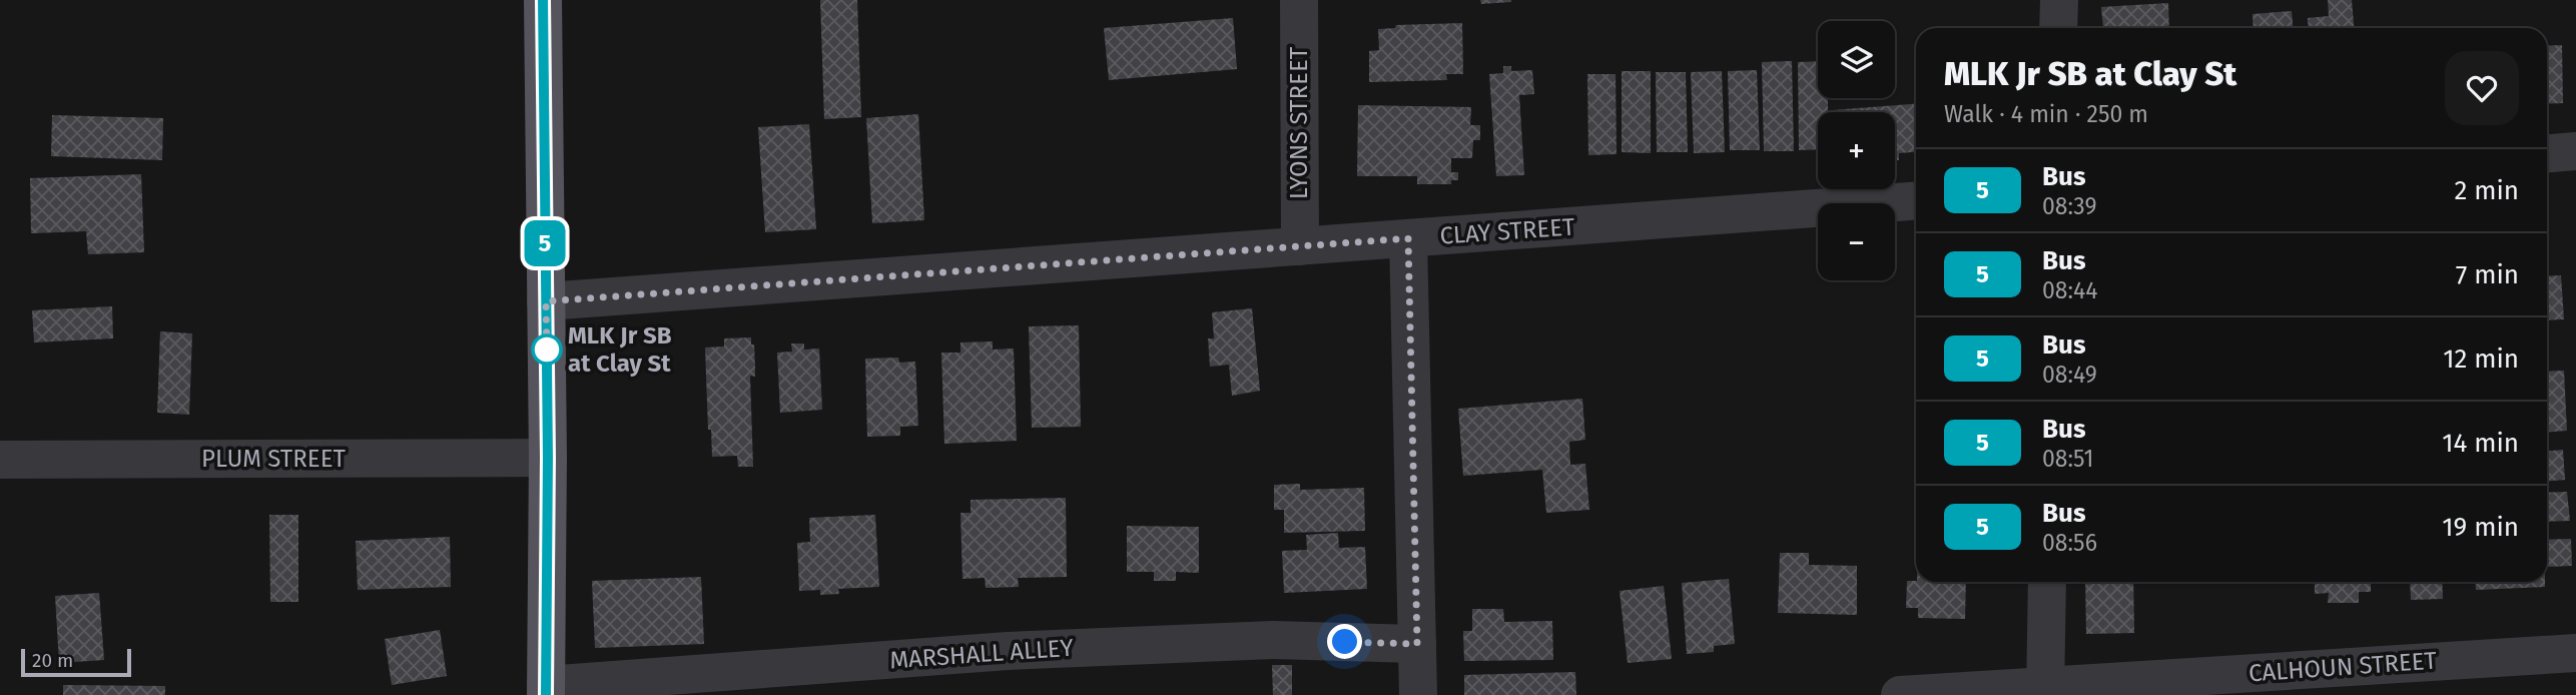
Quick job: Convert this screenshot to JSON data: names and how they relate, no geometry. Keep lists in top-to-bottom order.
{
  "streets": {
    "street": [
      "LYONS STREET",
      "CLAY STREET",
      "PLUM STREET",
      "MARSHALL ALLEY",
      "CALHOUN STREET"
    ]
  },
  "crossings": [
    ["LYONS STREET", "CLAY STREET"]
  ],
  "places": ["MLK Jr SB at Clay St"],
  "lines": ["bus line 5"],
  "scale_bar": "20 m",
  "page": {
    "on_map": "5",
    "map_buttons": ["+", "−"],
    "heading": ["MLK Jr SB at Clay St", "Walk · 4 min · 250 m"],
    "list": [
      {
        "mark": "5",
        "name": "Bus",
        "note": "08:39",
        "value": "2 min"
      },
      {
        "mark": "5",
        "name": "Bus",
        "note": "08:44",
        "value": "7 min"
      },
      {
        "mark": "5",
        "name": "Bus",
        "note": "08:49",
        "value": "12 min"
      },
      {
        "mark": "5",
        "name": "Bus",
        "note": "08:51",
        "value": "14 min"
      },
      {
        "mark": "5",
        "name": "Bus",
        "note": "08:56",
        "value": "19 min"
      }
    ],
    "scale": "20 m"
  }
}
